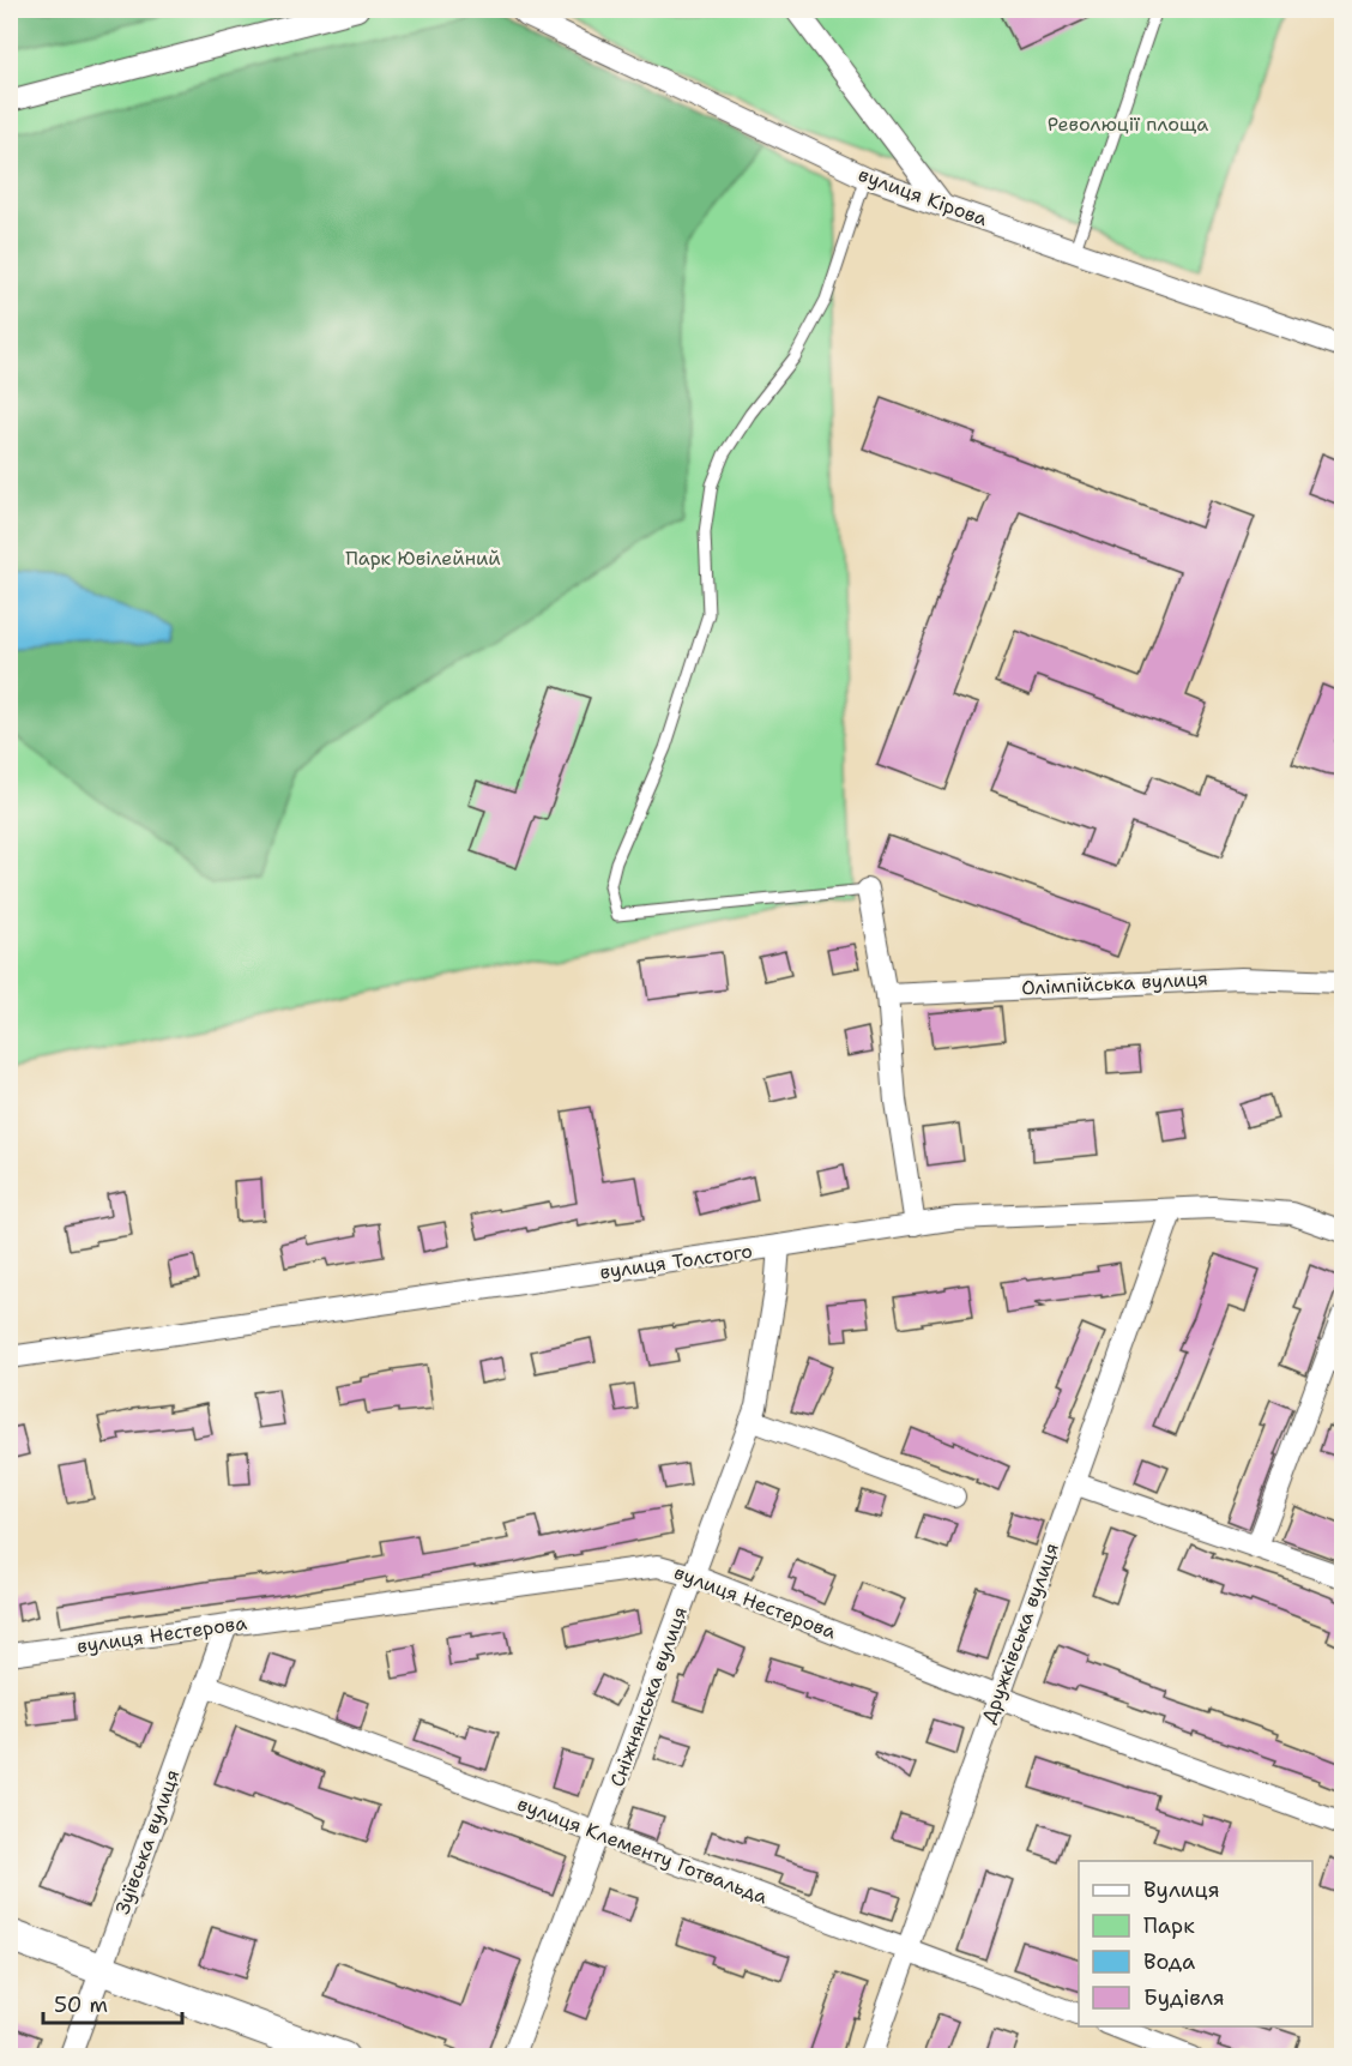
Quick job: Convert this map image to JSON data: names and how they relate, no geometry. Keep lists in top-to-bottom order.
{
  "streets": {
    "street": [
      "вулиця Кірова",
      "Олімпійська вулиця",
      "вулиця Толстого",
      "вулиця Нестерова",
      "Дружківська вулиця",
      "Сніжнянська вулиця",
      "Зуївська вулиця",
      "вулиця Клементу Готвальда"
    ]
  },
  "crossings": [
    ["вулиця Толстого", "Дружківська вулиця"],
    ["вулиця Толстого", "Сніжнянська вулиця"],
    ["вулиця Нестерова", "Дружківська вулиця"],
    ["вулиця Нестерова", "Сніжнянська вулиця"],
    ["вулиця Нестерова", "Зуївська вулиця"],
    ["Дружківська вулиця", "вулиця Клементу Готвальда"],
    ["Сніжнянська вулиця", "вулиця Клементу Готвальда"],
    ["Зуївська вулиця", "вулиця Клементу Готвальда"]
  ],
  "parks": ["Революції площа", "Парк Ювілейний"],
  "legend": [
    "Вулиця",
    "Парк",
    "Вода",
    "Будівля"
  ],
  "scale_bar": "50 m"
}
